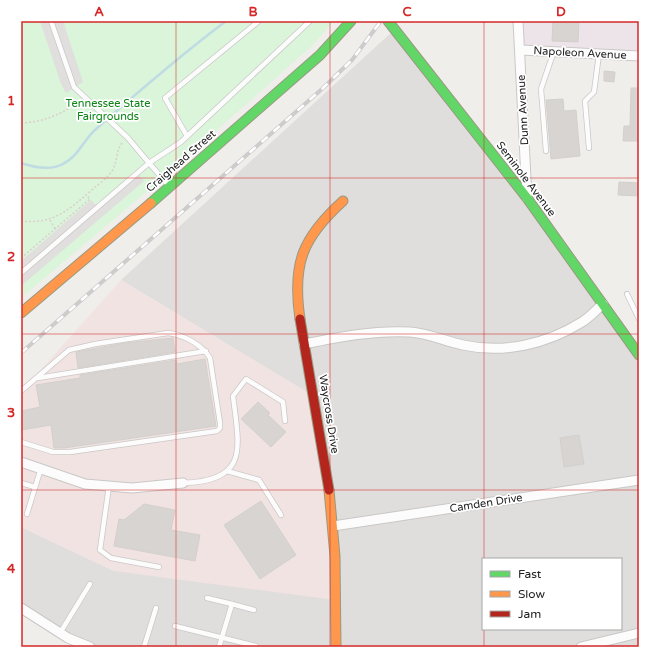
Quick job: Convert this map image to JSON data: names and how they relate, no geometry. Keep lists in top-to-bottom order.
{
  "streets": {
    "street": [
      "Napoleon Avenue",
      "Dunn Avenue",
      "Craighead Street",
      "Seminole Avenue",
      "Waycross Drive",
      "Camden Drive"
    ]
  },
  "crossings": [
    ["Napoleon Avenue", "Dunn Avenue"],
    ["Dunn Avenue", "Seminole Avenue"],
    ["Waycross Drive", "Camden Drive"]
  ],
  "parks": ["Tennessee State Fairgrounds"],
  "legend": ["Fast", "Slow", "Jam"],
  "grid": {
    "columns": [
      "A",
      "B",
      "C",
      "D"
    ],
    "rows": [
      "1",
      "2",
      "3",
      "4"
    ]
  }
}
